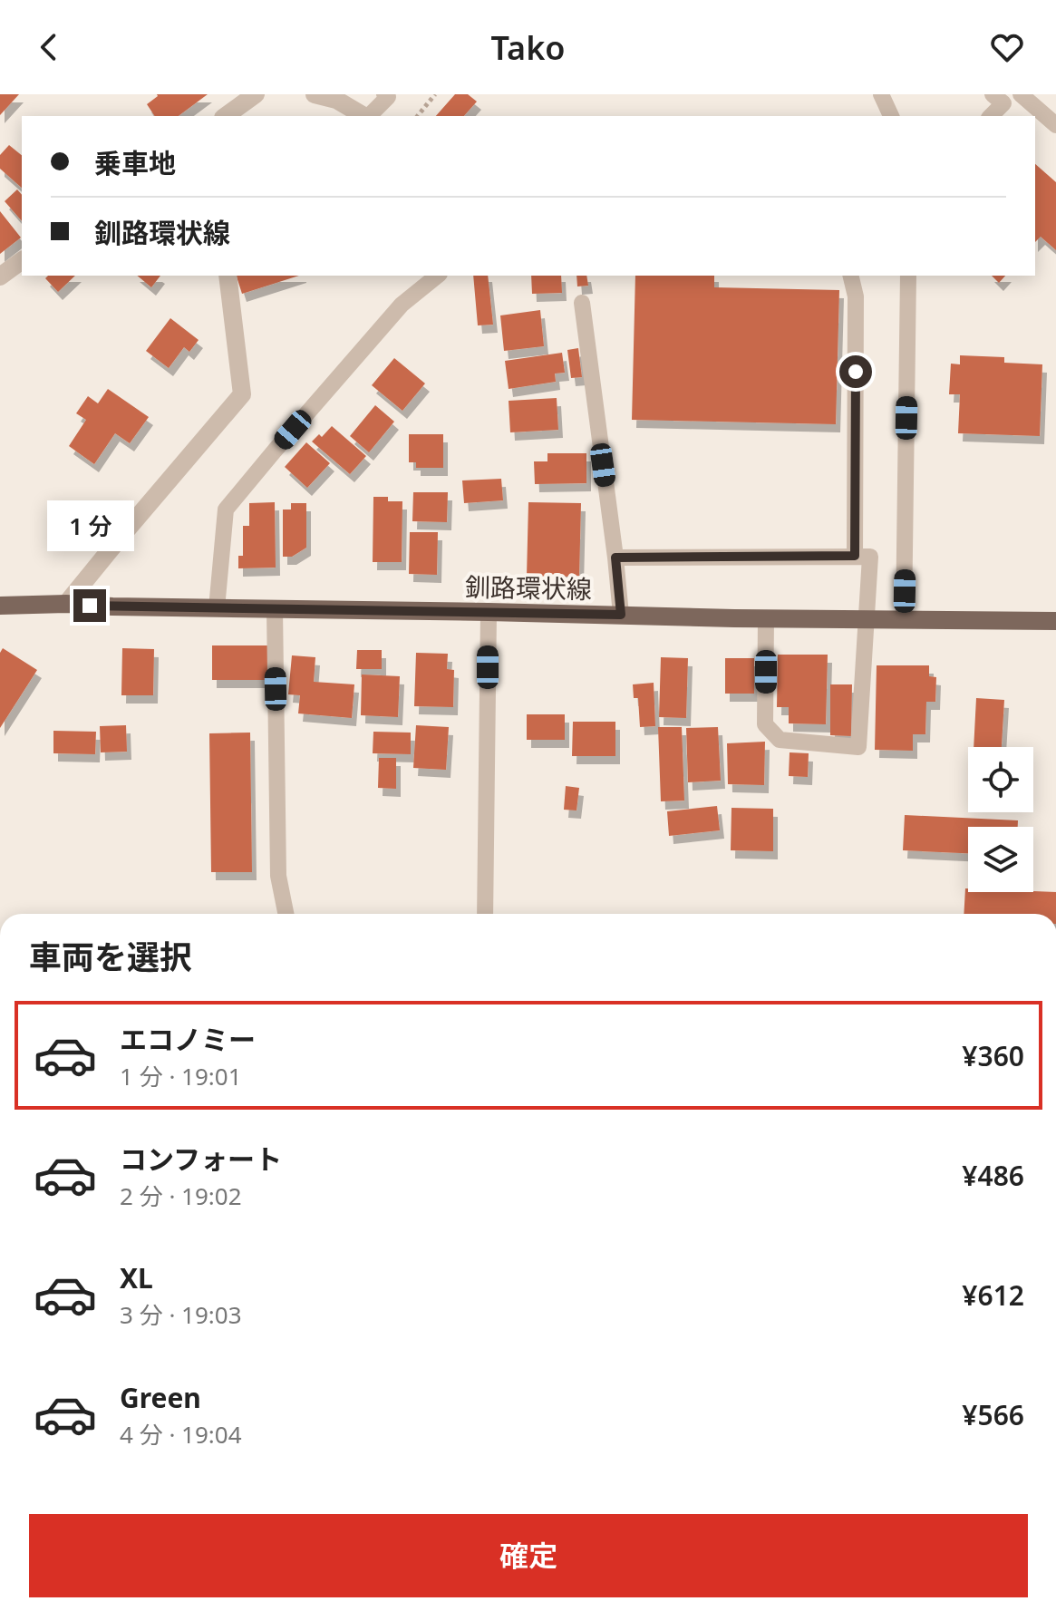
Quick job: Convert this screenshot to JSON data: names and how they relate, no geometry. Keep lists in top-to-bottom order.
{
  "streets": {
    "main road": ["釧路環状線"]
  },
  "page": {
    "header": "Tako",
    "banner": ["乗車地", "釧路環状線"],
    "bubble": "1 分",
    "heading": "車両を選択",
    "list": [
      {
        "name": "エコノミー",
        "note": "1 分 · 19:01",
        "value": "¥360"
      },
      {
        "name": "コンフォート",
        "note": "2 分 · 19:02",
        "value": "¥486"
      },
      {
        "name": "XL",
        "note": "3 分 · 19:03",
        "value": "¥612"
      },
      {
        "name": "Green",
        "note": "4 分 · 19:04",
        "value": "¥566"
      }
    ],
    "buttons": "確定"
  }
}
